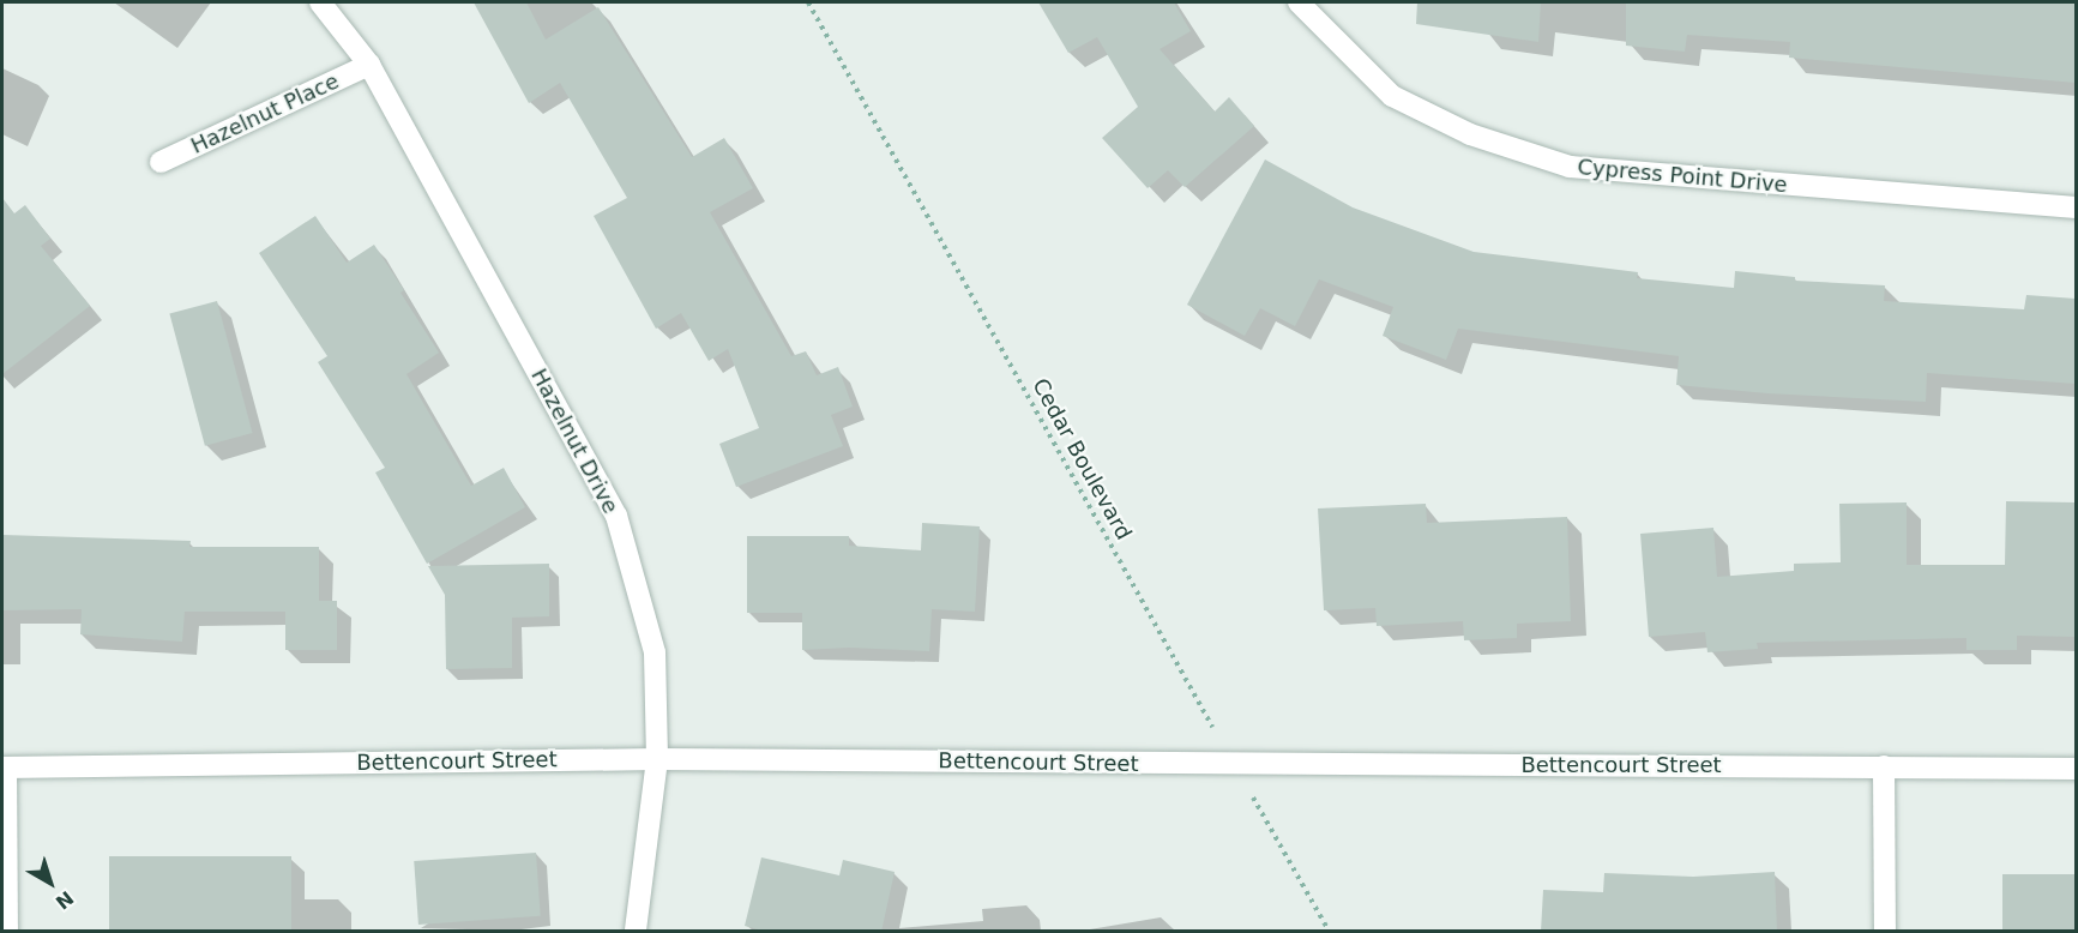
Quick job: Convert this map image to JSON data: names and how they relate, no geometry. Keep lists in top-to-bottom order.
{
  "streets": {
    "street": [
      "Hazelnut Place",
      "Cypress Point Drive",
      "Hazelnut Drive",
      "Bettencourt Street"
    ],
    "path": ["Cedar Boulevard"]
  },
  "crossings": [
    ["Hazelnut Place", "Hazelnut Drive"],
    ["Hazelnut Drive", "Bettencourt Street"],
    ["Cedar Boulevard", "Bettencourt Street"]
  ],
  "north": "bottom right"
}
